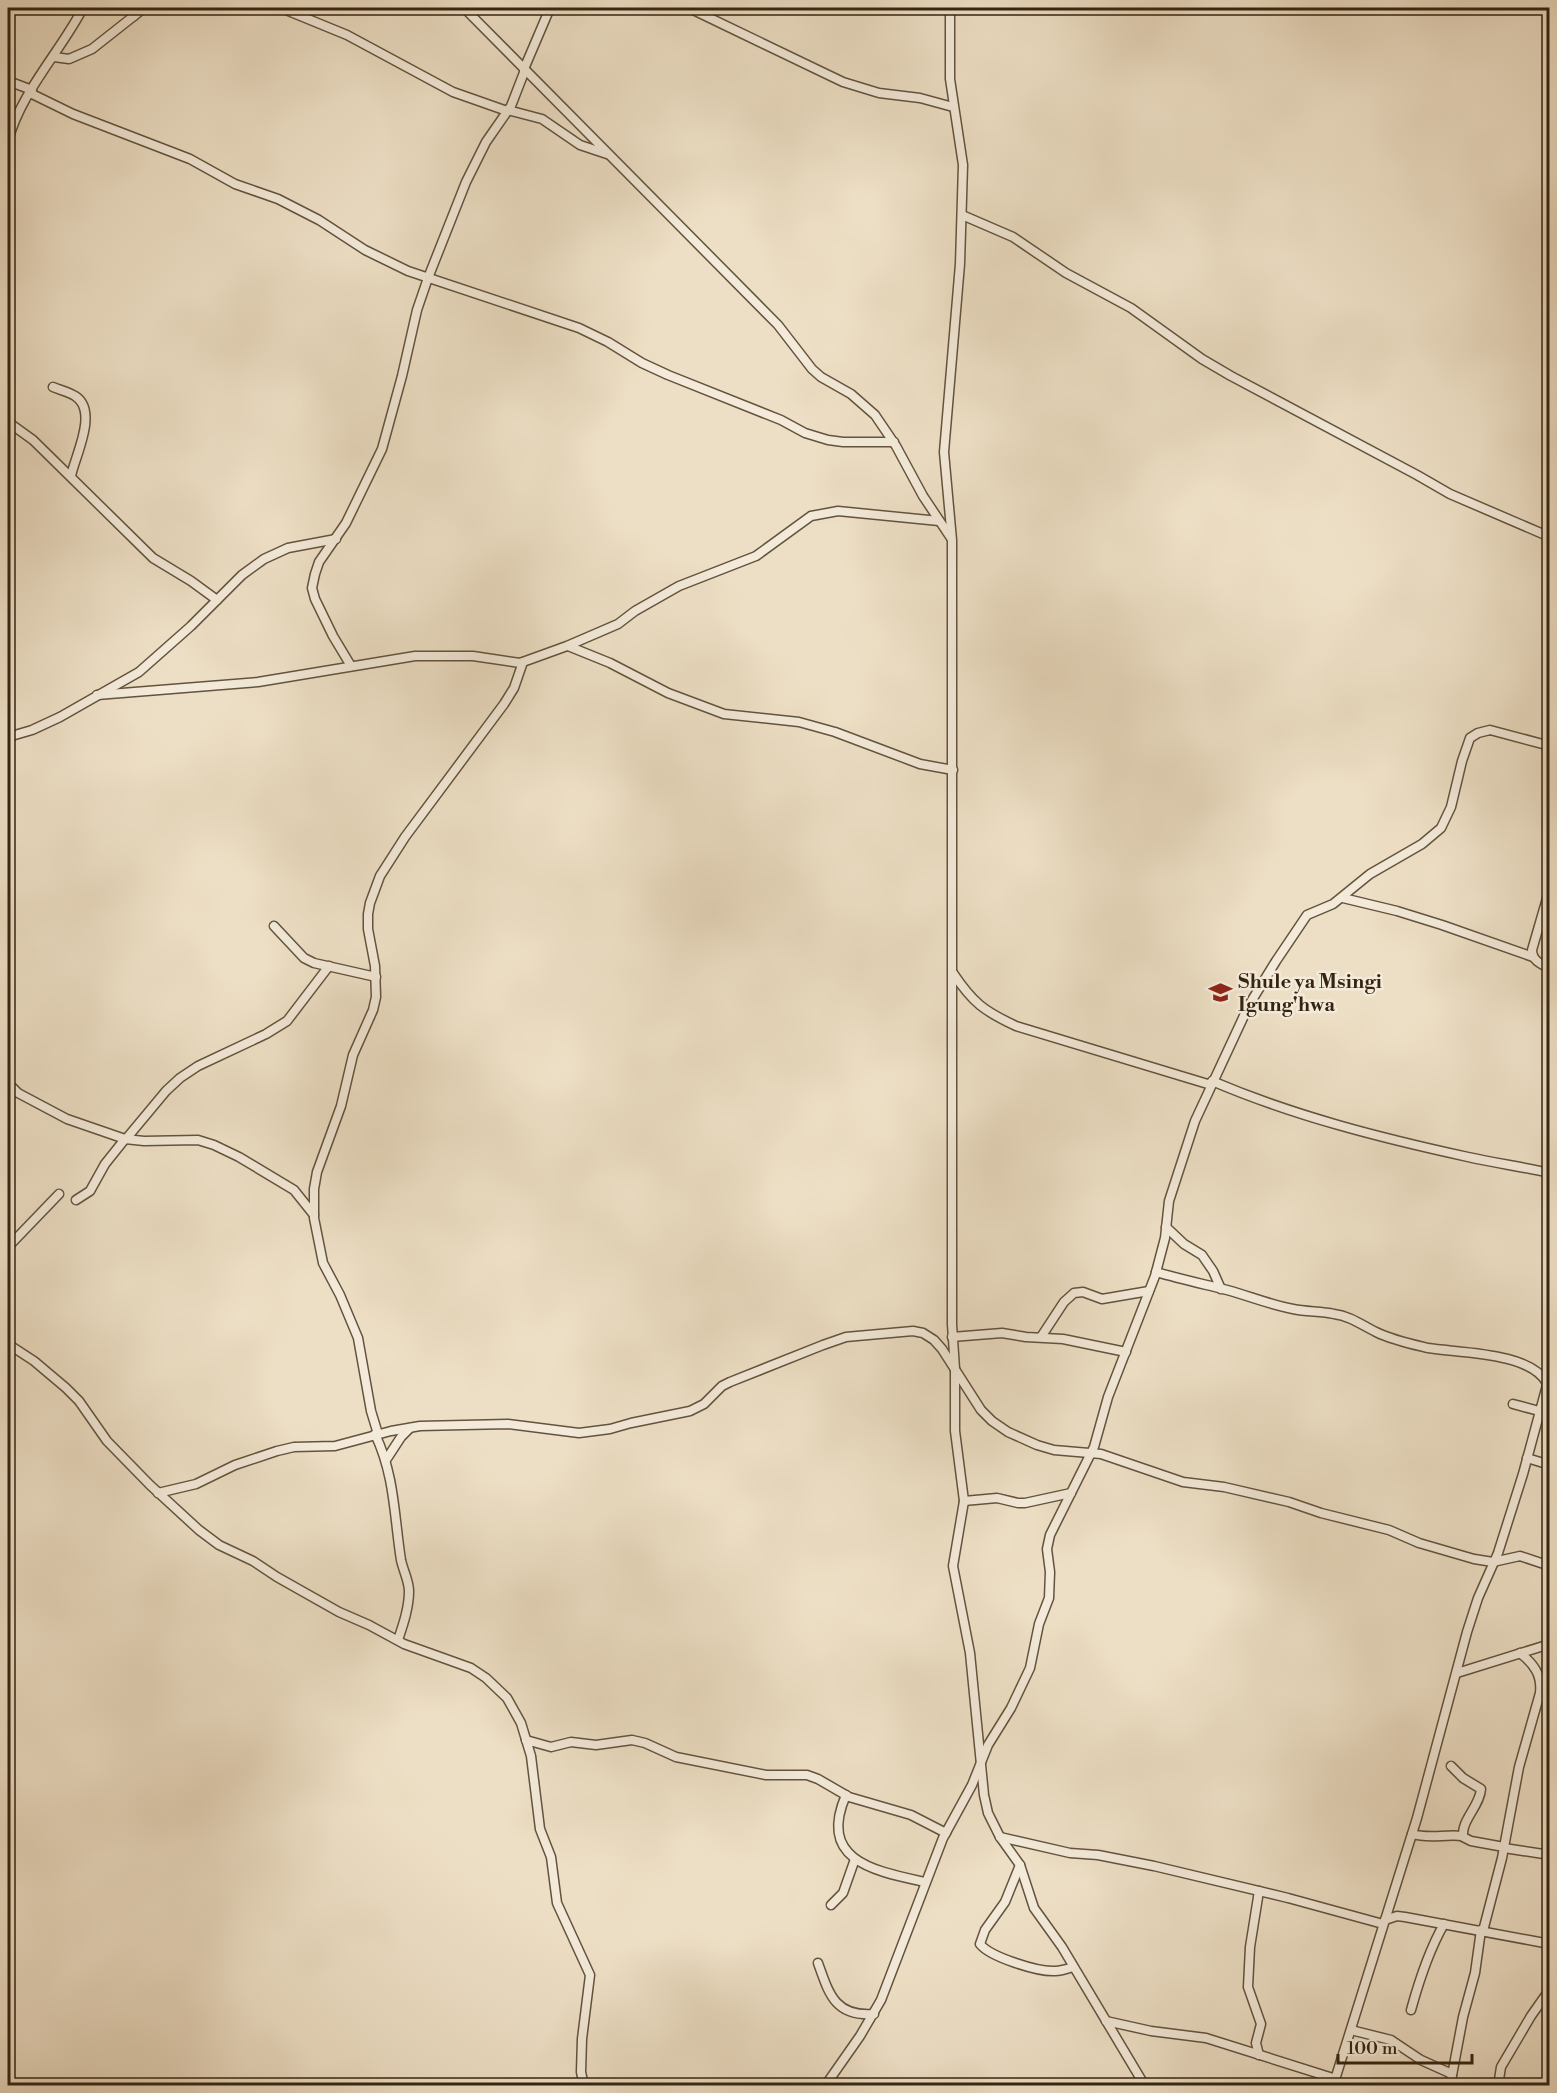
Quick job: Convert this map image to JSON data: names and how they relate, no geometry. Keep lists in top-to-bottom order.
{
  "places": {
    "school or university": ["Shule ya Msingi Igung'hwa"]
  },
  "scale_bar": "100 m"
}
